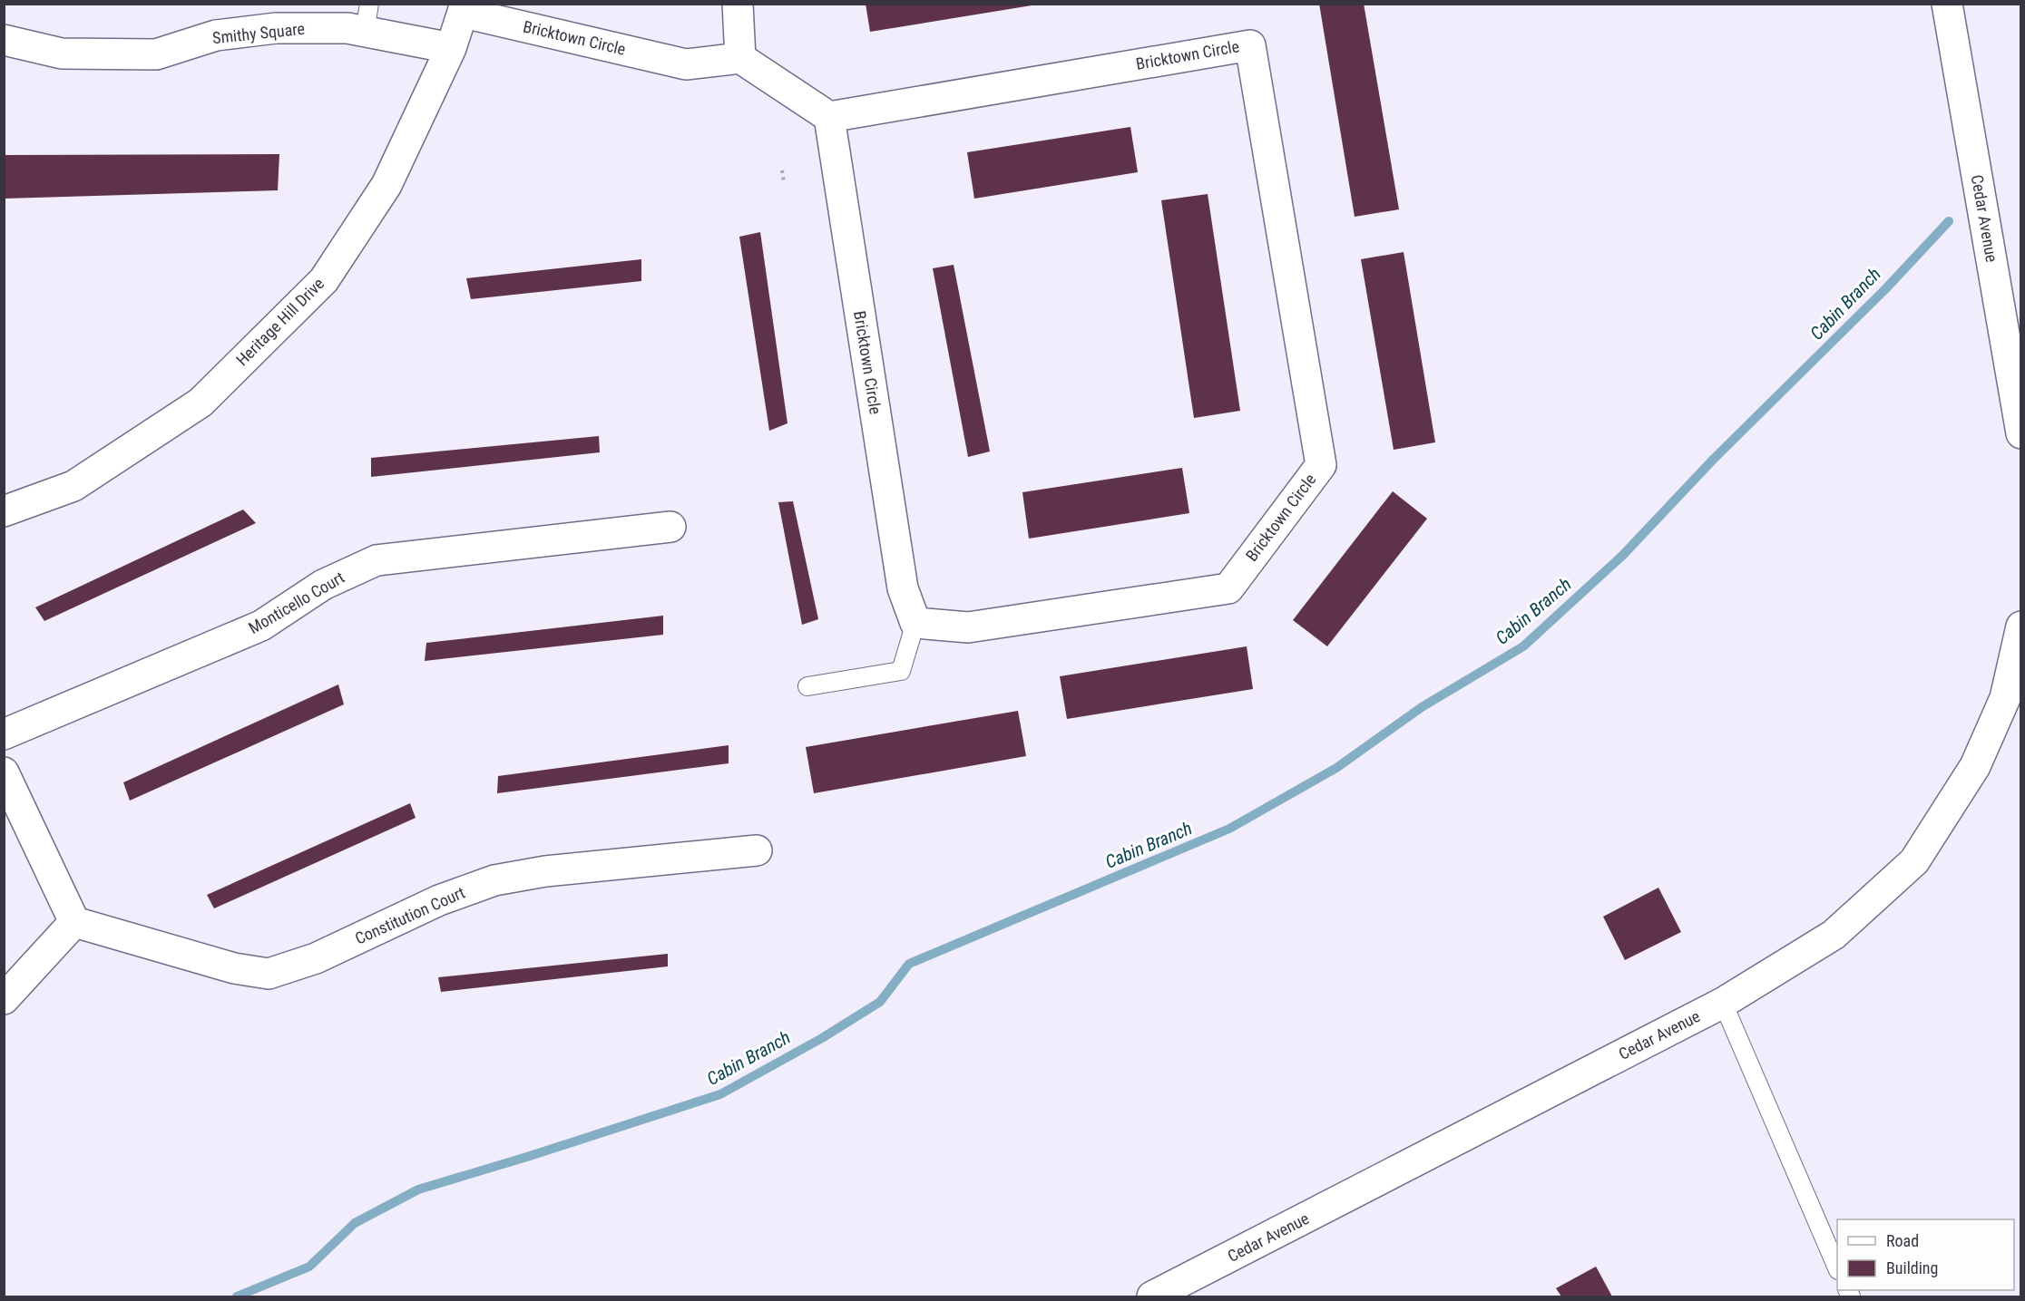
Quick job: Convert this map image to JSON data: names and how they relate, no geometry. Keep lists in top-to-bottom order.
{
  "streets": {
    "street": [
      "Smithy Square",
      "Bricktown Circle",
      "Cedar Avenue",
      "Heritage Hill Drive",
      "Monticello Court",
      "Constitution Court"
    ]
  },
  "crossings": [
    ["Smithy Square", "Heritage Hill Drive"],
    ["Bricktown Circle", "Heritage Hill Drive"]
  ],
  "water": ["Cabin Branch"],
  "legend": ["Road", "Building"]
}
